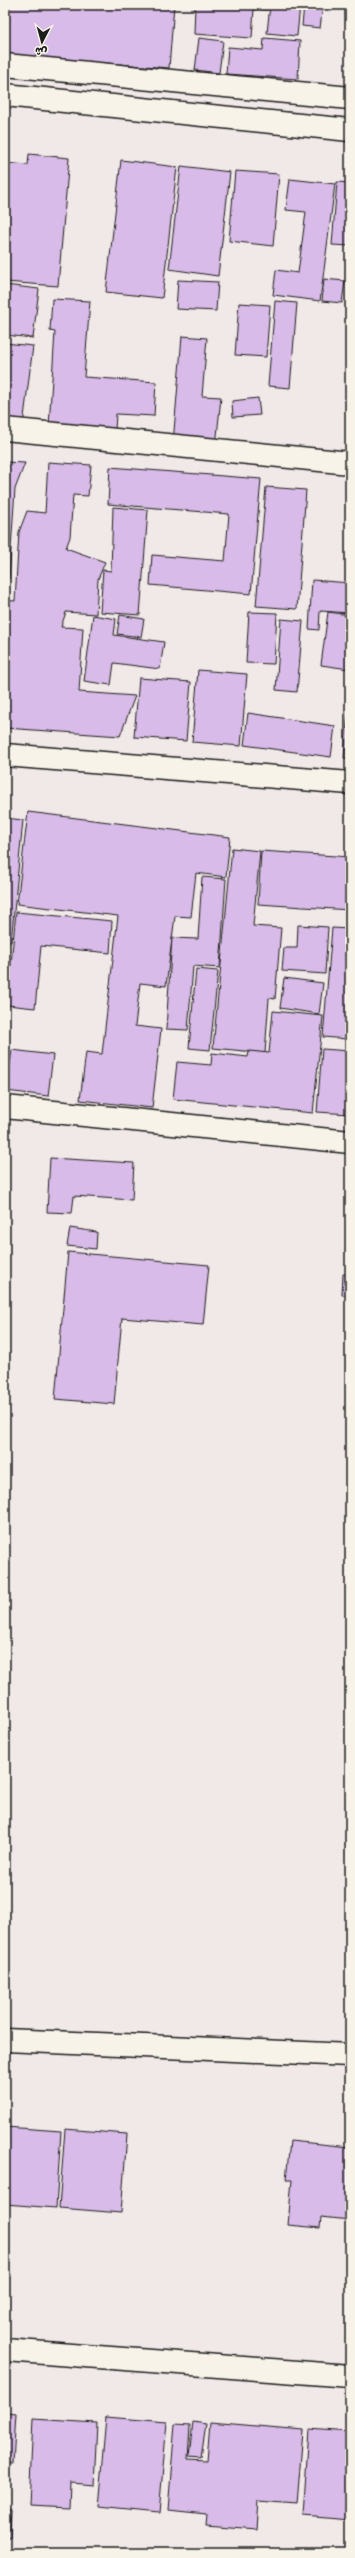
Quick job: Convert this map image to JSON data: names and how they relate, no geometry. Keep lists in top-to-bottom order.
{
  "north": "bottom"
}
